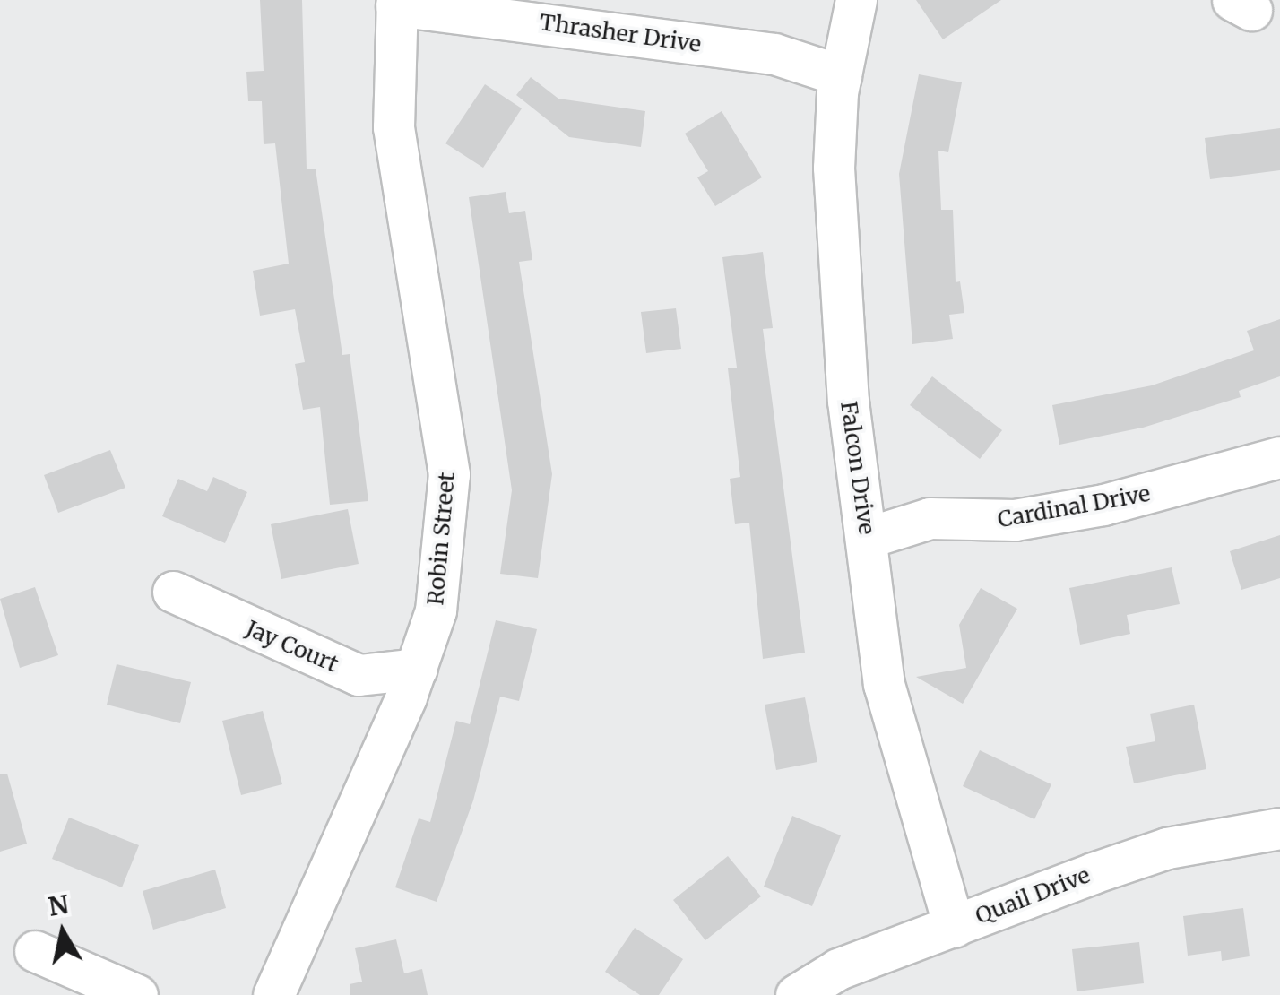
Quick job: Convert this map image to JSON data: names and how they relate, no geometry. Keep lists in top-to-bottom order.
{
  "streets": {
    "street": [
      "Thrasher Drive",
      "Falcon Drive",
      "Cardinal Drive",
      "Robin Street",
      "Jay Court",
      "Quail Drive"
    ]
  },
  "crossings": [
    ["Thrasher Drive", "Falcon Drive"],
    ["Thrasher Drive", "Robin Street"],
    ["Falcon Drive", "Cardinal Drive"],
    ["Falcon Drive", "Quail Drive"],
    ["Robin Street", "Jay Court"]
  ],
  "north": "top"
}
